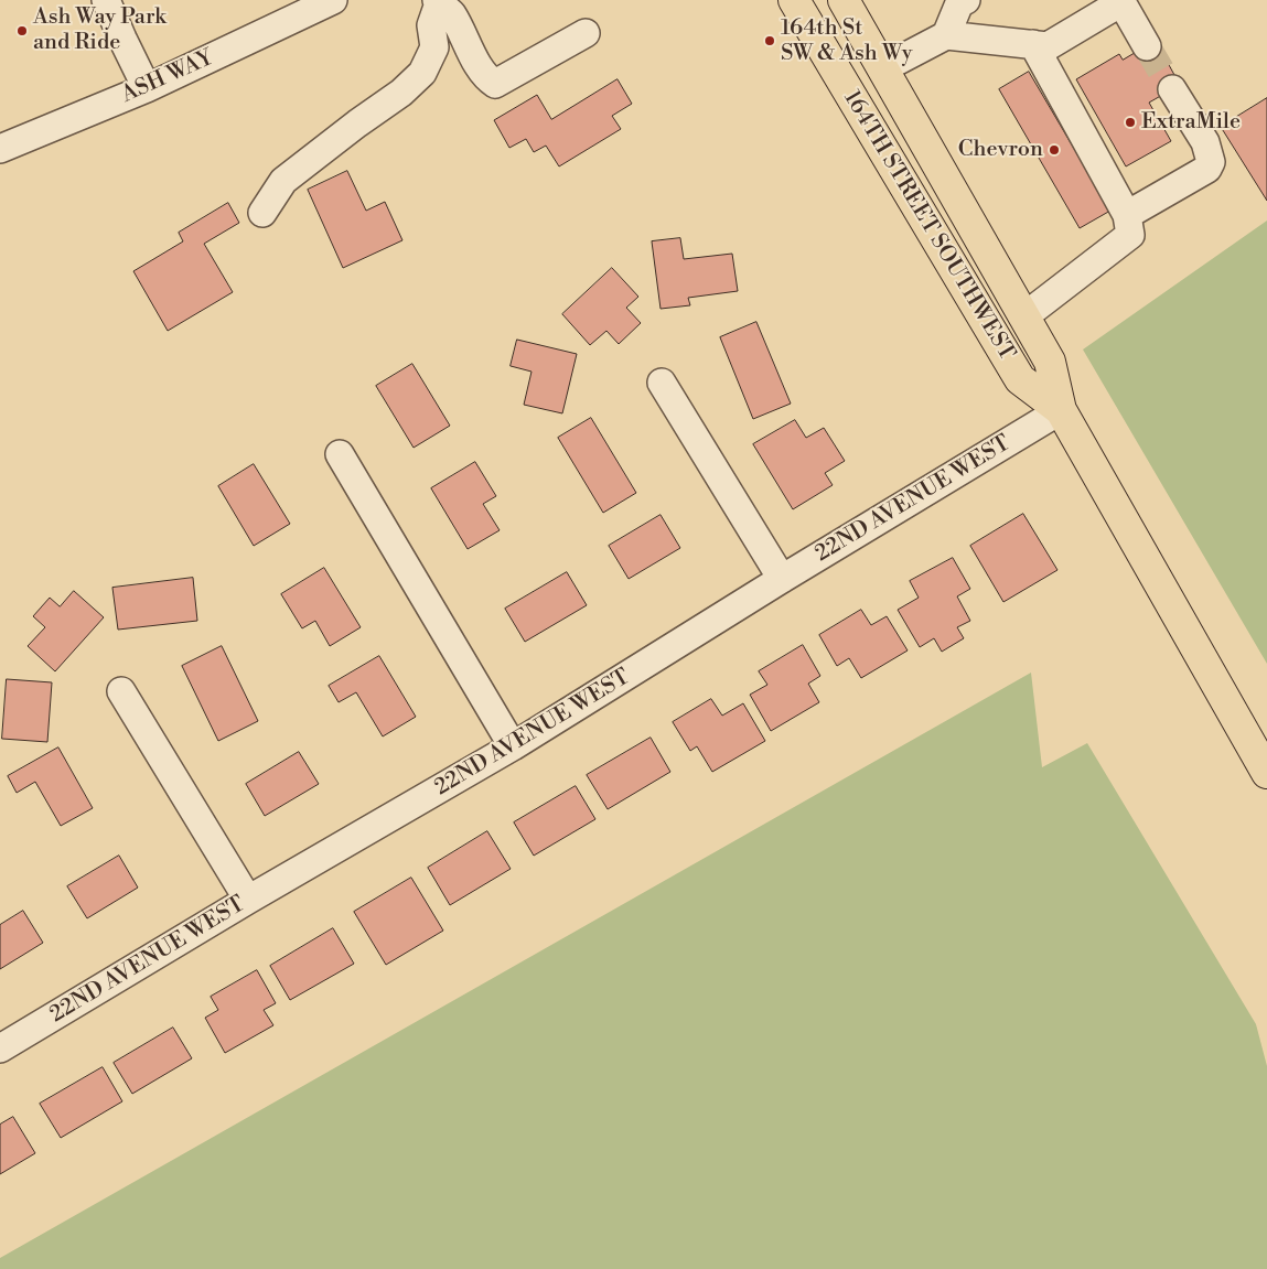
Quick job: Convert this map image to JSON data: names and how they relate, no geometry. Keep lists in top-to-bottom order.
{
  "streets": {
    "main road": ["164TH STREET SOUTHWEST"],
    "street": ["ASH WAY", "22ND AVENUE WEST"]
  },
  "crossings": [
    ["164TH STREET SOUTHWEST", "22ND AVENUE WEST"]
  ],
  "places": [
    "Ash Way Park and Ride",
    "164th St SW & Ash Wy",
    "ExtraMile",
    "Chevron"
  ]
}
